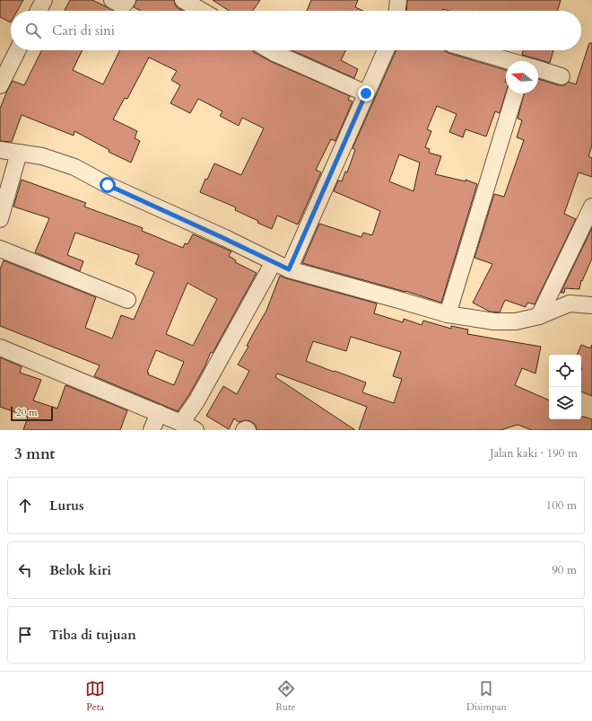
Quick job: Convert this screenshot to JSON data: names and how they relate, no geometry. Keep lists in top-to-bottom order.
{
  "scale_bar": "20 m",
  "north": "left",
  "page": {
    "search": "Cari di sini",
    "scale": "20 m",
    "heading": ["3 mnt", "Jalan kaki · 190 m"],
    "list": [
      ["Lurus", "100 m"],
      ["Belok kiri", "90 m"],
      "Tiba di tujuan"
    ],
    "nav": ["Peta", "Rute", "Disimpan"]
  }
}
